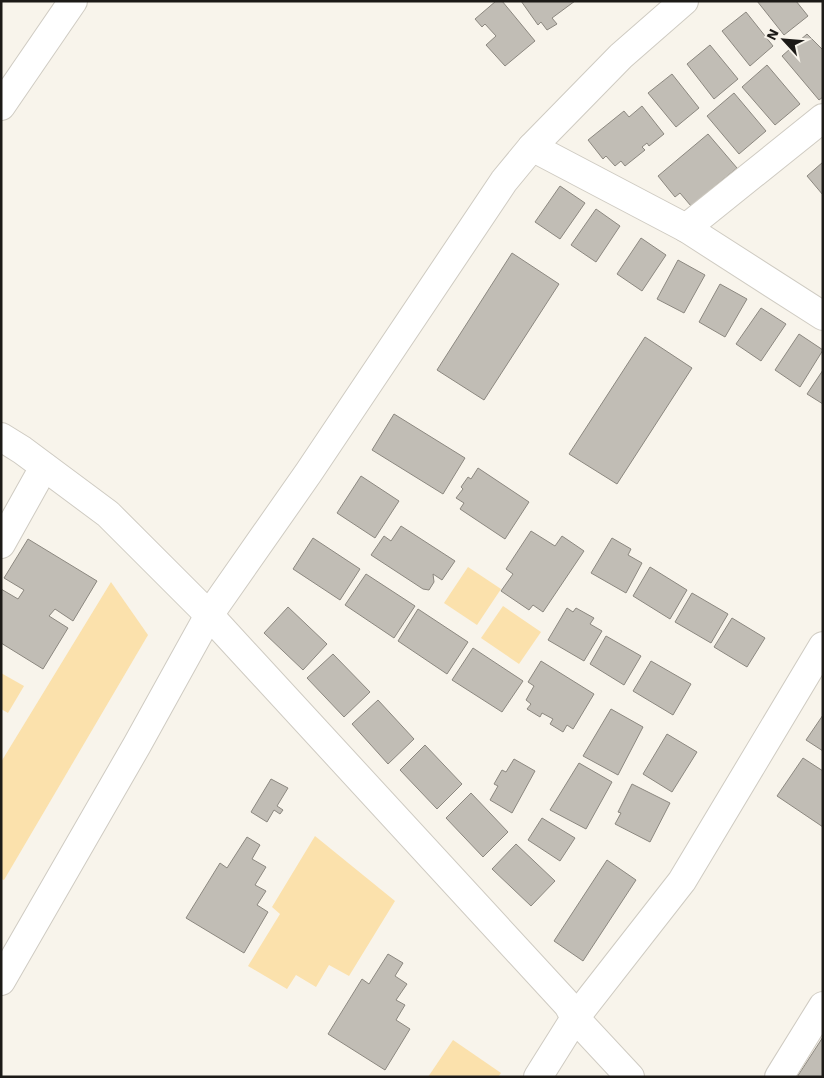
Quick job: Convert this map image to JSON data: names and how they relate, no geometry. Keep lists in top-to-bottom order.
{
  "north": "top left"
}
